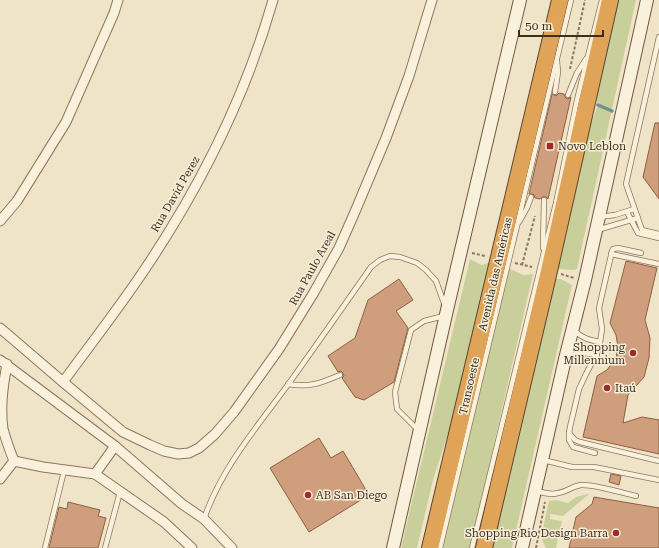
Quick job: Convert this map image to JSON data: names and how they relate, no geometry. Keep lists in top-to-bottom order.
{
  "streets": {
    "highway": ["Avenida das Américas"],
    "street": ["Rua David Perez", "Rua Paulo Areal"],
    "lane": ["Transoeste"]
  },
  "crossings": [
    ["Rua David Perez", "Rua Paulo Areal"],
    ["Avenida das Américas", "Transoeste"]
  ],
  "places": {
    "transit": ["Novo Leblon"],
    "other": [
      "Shopping Millennium",
      "Itaú",
      "AB San Diego",
      "Shopping Rio Design Barra"
    ]
  },
  "scale_bar": "50 m"
}
